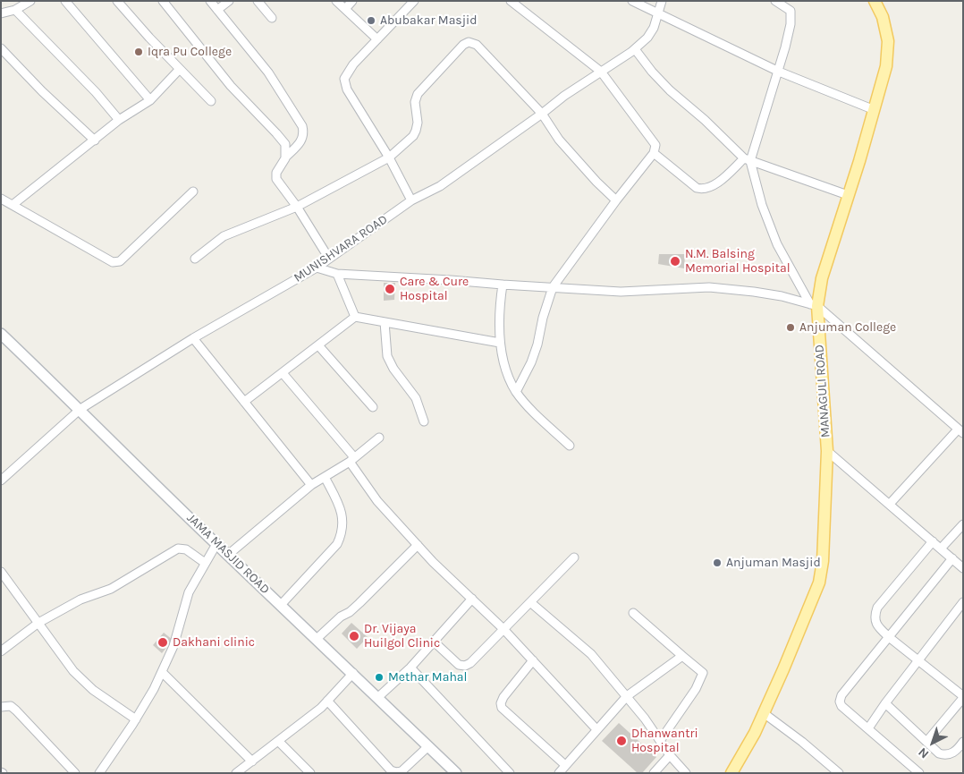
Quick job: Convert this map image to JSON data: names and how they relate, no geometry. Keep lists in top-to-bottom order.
{
  "streets": {
    "main road": ["MANAGULI ROAD"],
    "street": ["MUNISHVARA ROAD", "JAMA MASJID ROAD"]
  },
  "crossings": [
    ["MUNISHVARA ROAD", "JAMA MASJID ROAD"]
  ],
  "places": [
    "Abubakar Masjid",
    "Iqra Pu College",
    "N.M. Balsing Memorial Hospital",
    "Care & Cure Hospital",
    "Anjuman College",
    "Anjuman Masjid",
    "Dr. Vijaya Huilgol Clinic",
    "Dakhani clinic",
    "Methar Mahal",
    "Dhanwantri Hospital"
  ],
  "north": "bottom left"
}
